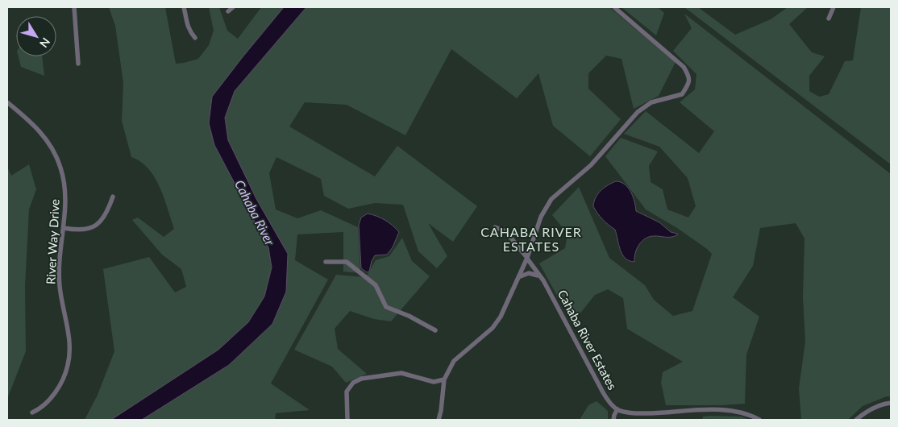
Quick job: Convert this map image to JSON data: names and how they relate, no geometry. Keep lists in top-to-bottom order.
{
  "streets": {
    "street": ["River Way Drive", "Cahaba River Estates"]
  },
  "districts": ["CAHABA RIVER ESTATES"],
  "water": ["Cahaba River"],
  "north": "bottom right"
}
